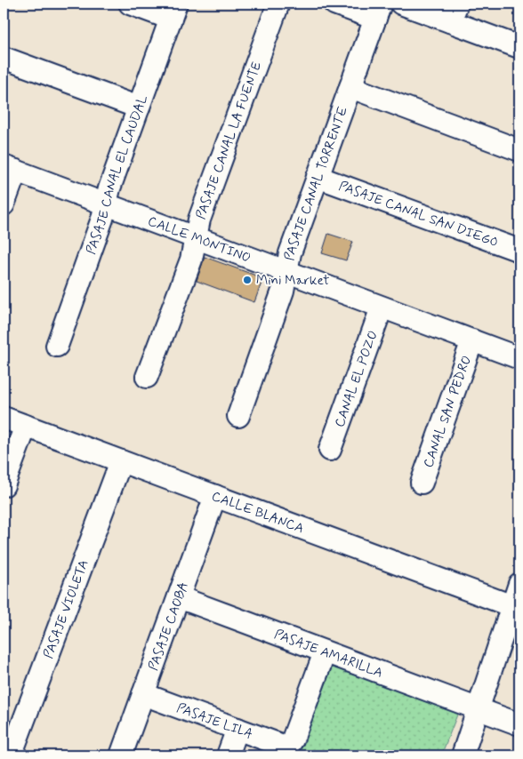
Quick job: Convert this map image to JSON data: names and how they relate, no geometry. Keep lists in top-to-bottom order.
{
  "streets": {
    "street": [
      "PASAJE CANAL LA FUENTE",
      "PASAJE CANAL EL CAUDAL",
      "PASAJE CANAL TORRENTE",
      "PASAJE CANAL SAN DIEGO",
      "CALLE MONTINO",
      "CANAL EL POZO",
      "CANAL SAN PEDRO",
      "CALLE BLANCA",
      "PASAJE VIOLETA",
      "PASAJE CAOBA",
      "PASAJE AMARILLA",
      "PASAJE LILA"
    ]
  },
  "crossings": [
    ["PASAJE CANAL LA FUENTE", "CALLE MONTINO"],
    ["PASAJE CANAL EL CAUDAL", "CALLE MONTINO"],
    ["PASAJE CANAL TORRENTE", "PASAJE CANAL SAN DIEGO"],
    ["PASAJE CANAL TORRENTE", "CALLE MONTINO"],
    ["CALLE MONTINO", "CANAL EL POZO"],
    ["CALLE MONTINO", "CANAL SAN PEDRO"],
    ["CALLE BLANCA", "PASAJE VIOLETA"],
    ["CALLE BLANCA", "PASAJE CAOBA"],
    ["PASAJE CAOBA", "PASAJE AMARILLA"],
    ["PASAJE CAOBA", "PASAJE LILA"],
    ["PASAJE AMARILLA", "PASAJE LILA"]
  ],
  "places": ["Mini Market"]
}
